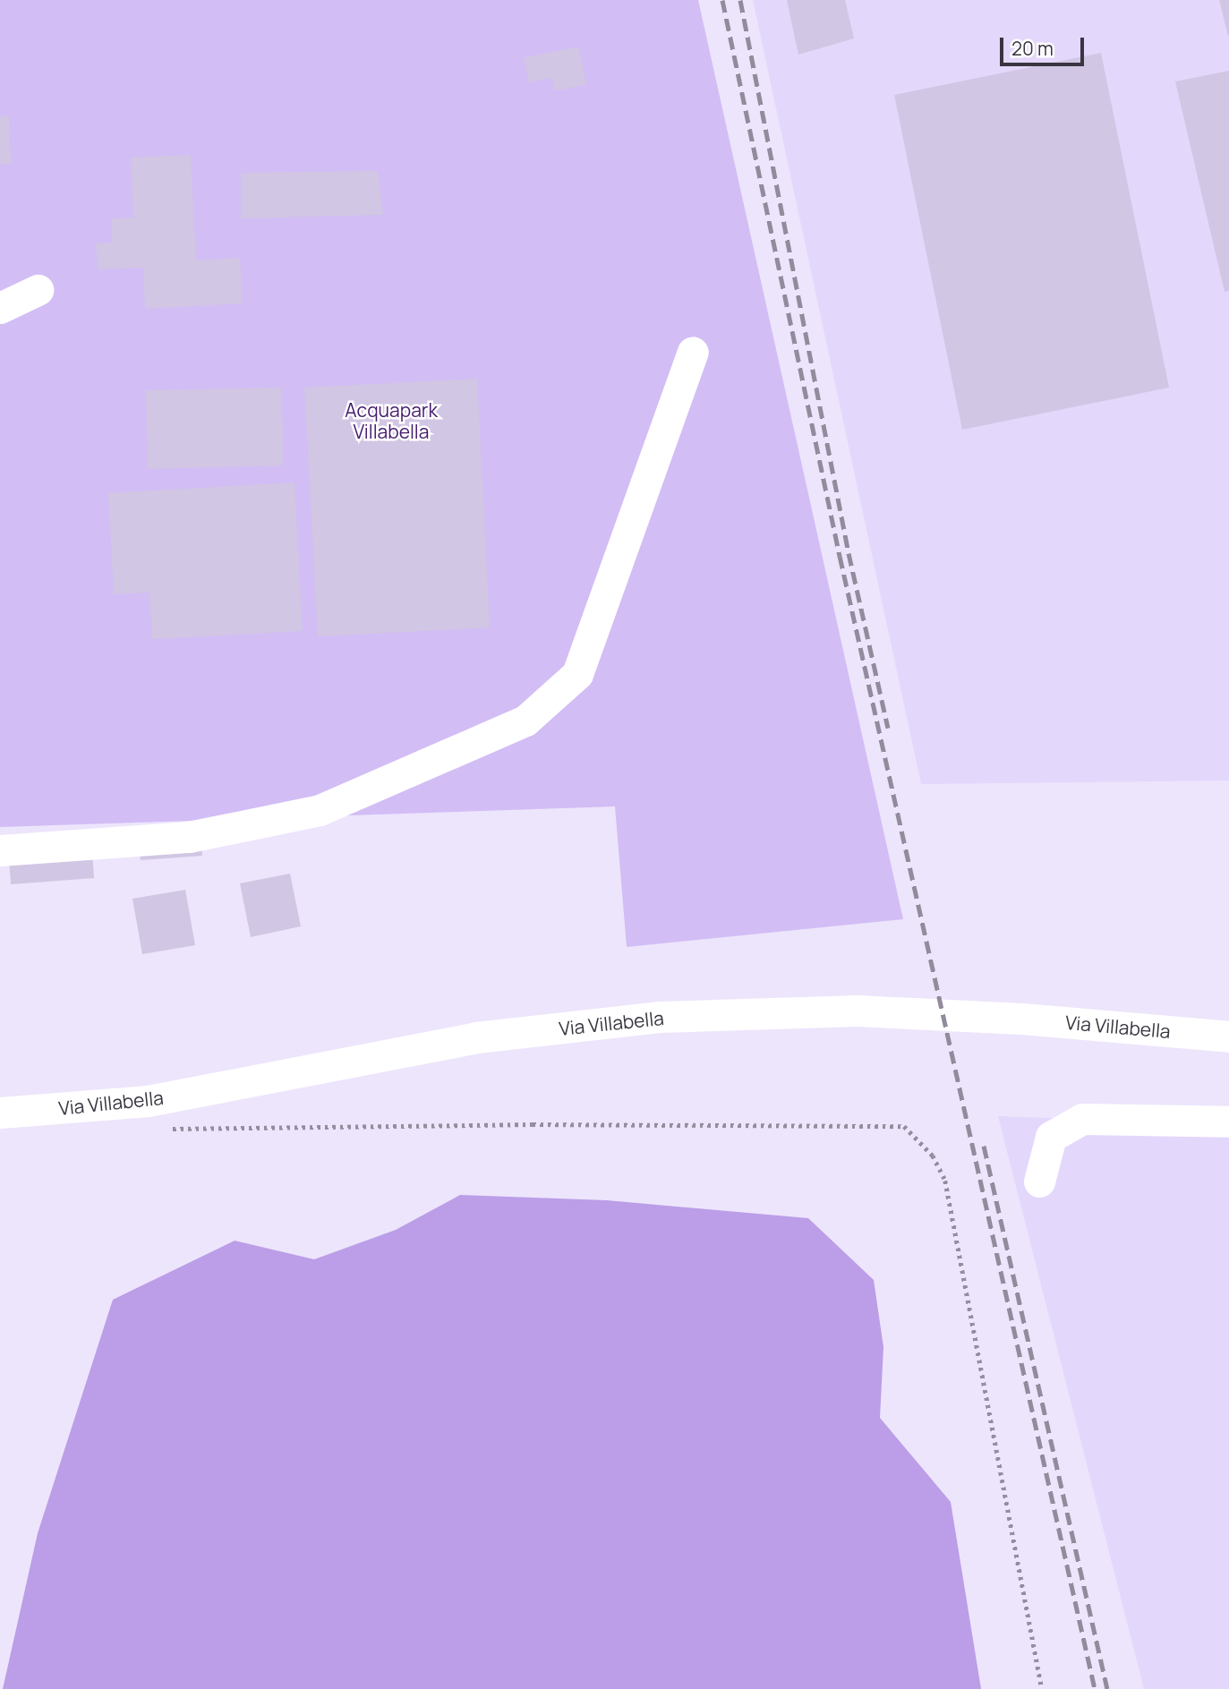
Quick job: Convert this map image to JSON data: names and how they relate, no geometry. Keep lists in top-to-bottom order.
{
  "streets": {
    "street": ["Via Villabella"]
  },
  "parks": ["Acquapark Villabella"],
  "scale_bar": "20 m"
}
